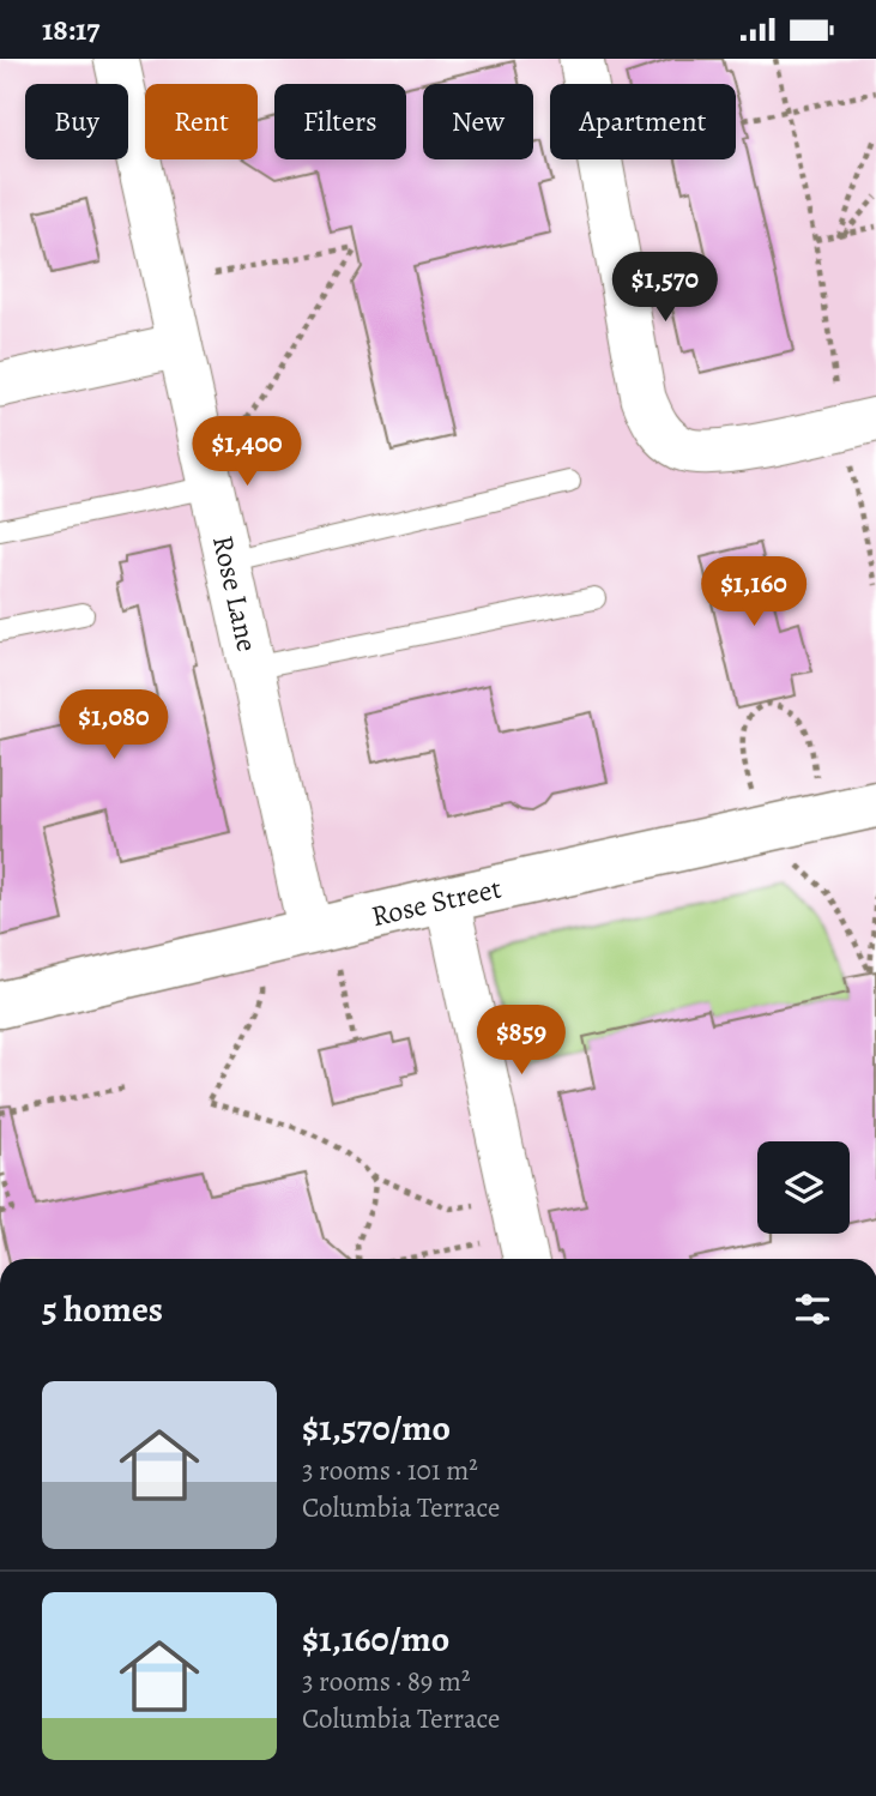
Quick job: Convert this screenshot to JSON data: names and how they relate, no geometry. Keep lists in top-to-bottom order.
{
  "streets": {
    "street": ["Rose Lane", "Rose Street"]
  },
  "crossings": [
    ["Rose Lane", "Rose Street"]
  ],
  "page": {
    "status": "18:17",
    "chip": [
      "Buy",
      "Rent",
      "Filters",
      "New",
      "Apartment"
    ],
    "price": [
      "$1,570",
      "$1,400",
      "$1,160",
      "$1,080",
      "$859"
    ],
    "heading": "5 homes",
    "list": [
      {
        "name": "$1,570/mo",
        "note": "3 rooms · 101 m² · Columbia Terrace"
      },
      {
        "name": "$1,160/mo",
        "note": "3 rooms · 89 m² · Columbia Terrace"
      }
    ]
  }
}
